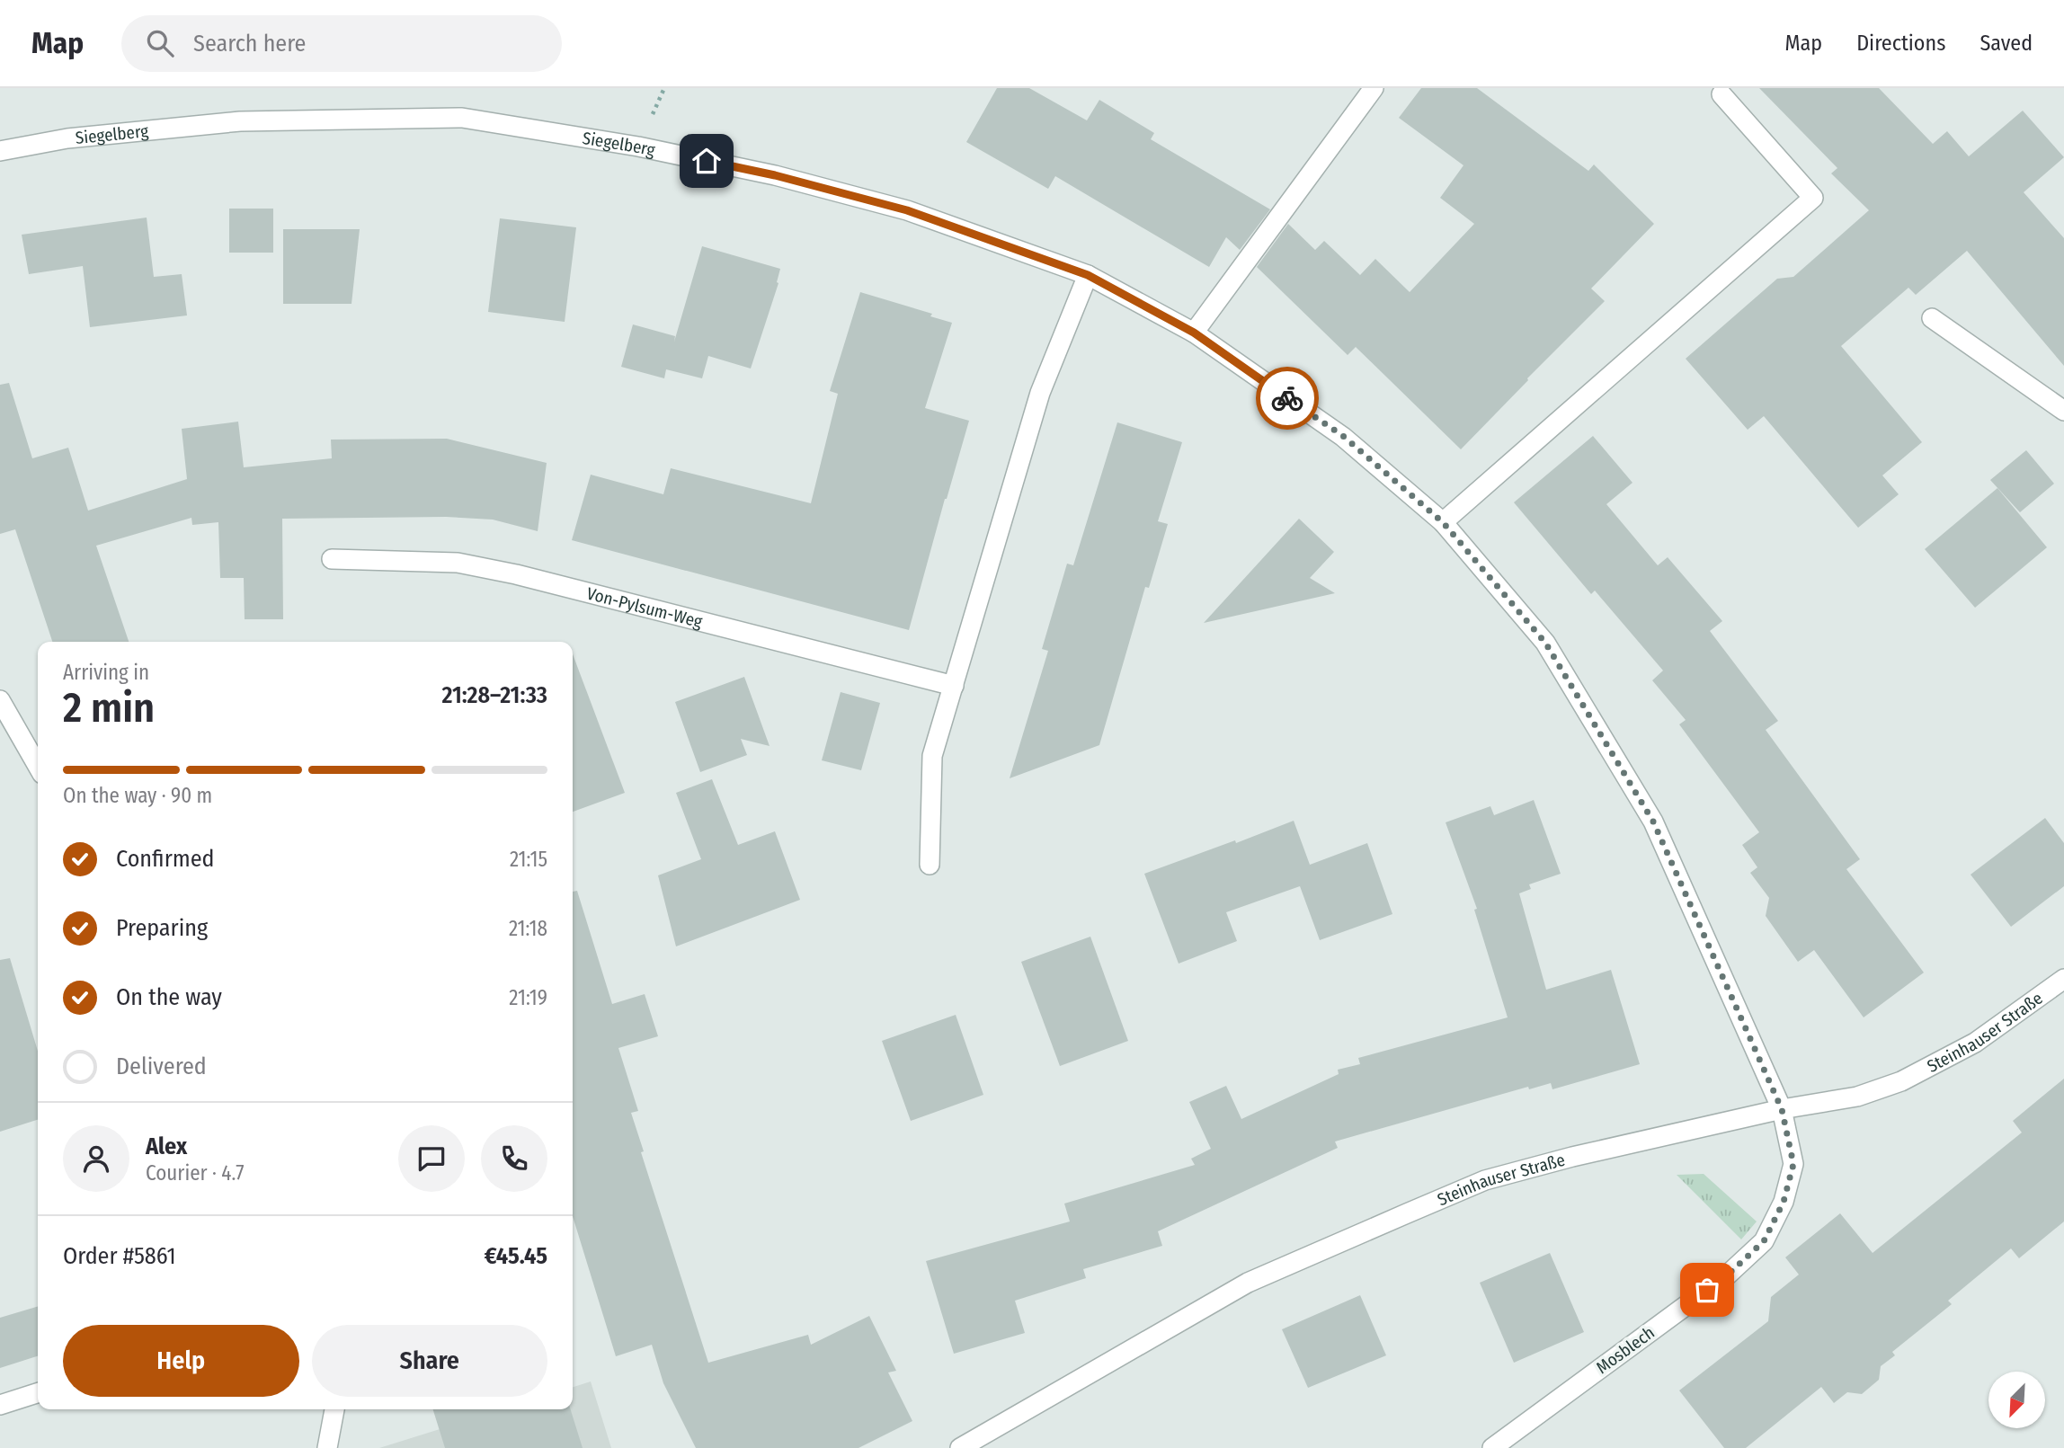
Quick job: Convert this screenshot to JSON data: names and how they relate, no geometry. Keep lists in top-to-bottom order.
{
  "streets": {
    "street": [
      "Siegelberg",
      "Von-Pylsum-Weg",
      "Steinhauser Straße",
      "Mosblech"
    ]
  },
  "crossings": [
    ["Siegelberg", "Steinhauser Straße"],
    ["Siegelberg", "Mosblech"],
    ["Steinhauser Straße", "Mosblech"]
  ],
  "north": "bottom left",
  "page": {
    "header": "Map",
    "search": "Search here",
    "nav": ["Map", "Directions", "Saved"],
    "heading": ["2 min", "Arriving in", "21:28–21:33"],
    "panel": [
      "Alex",
      "Courier · 4.7",
      "Order #5861",
      "€45.45"
    ],
    "bar": "On the way · 90 m",
    "list": [
      ["Confirmed", "21:15"],
      ["Preparing", "21:18"],
      ["On the way", "21:19"],
      "Delivered"
    ],
    "buttons": ["Help", "Share"]
  }
}
